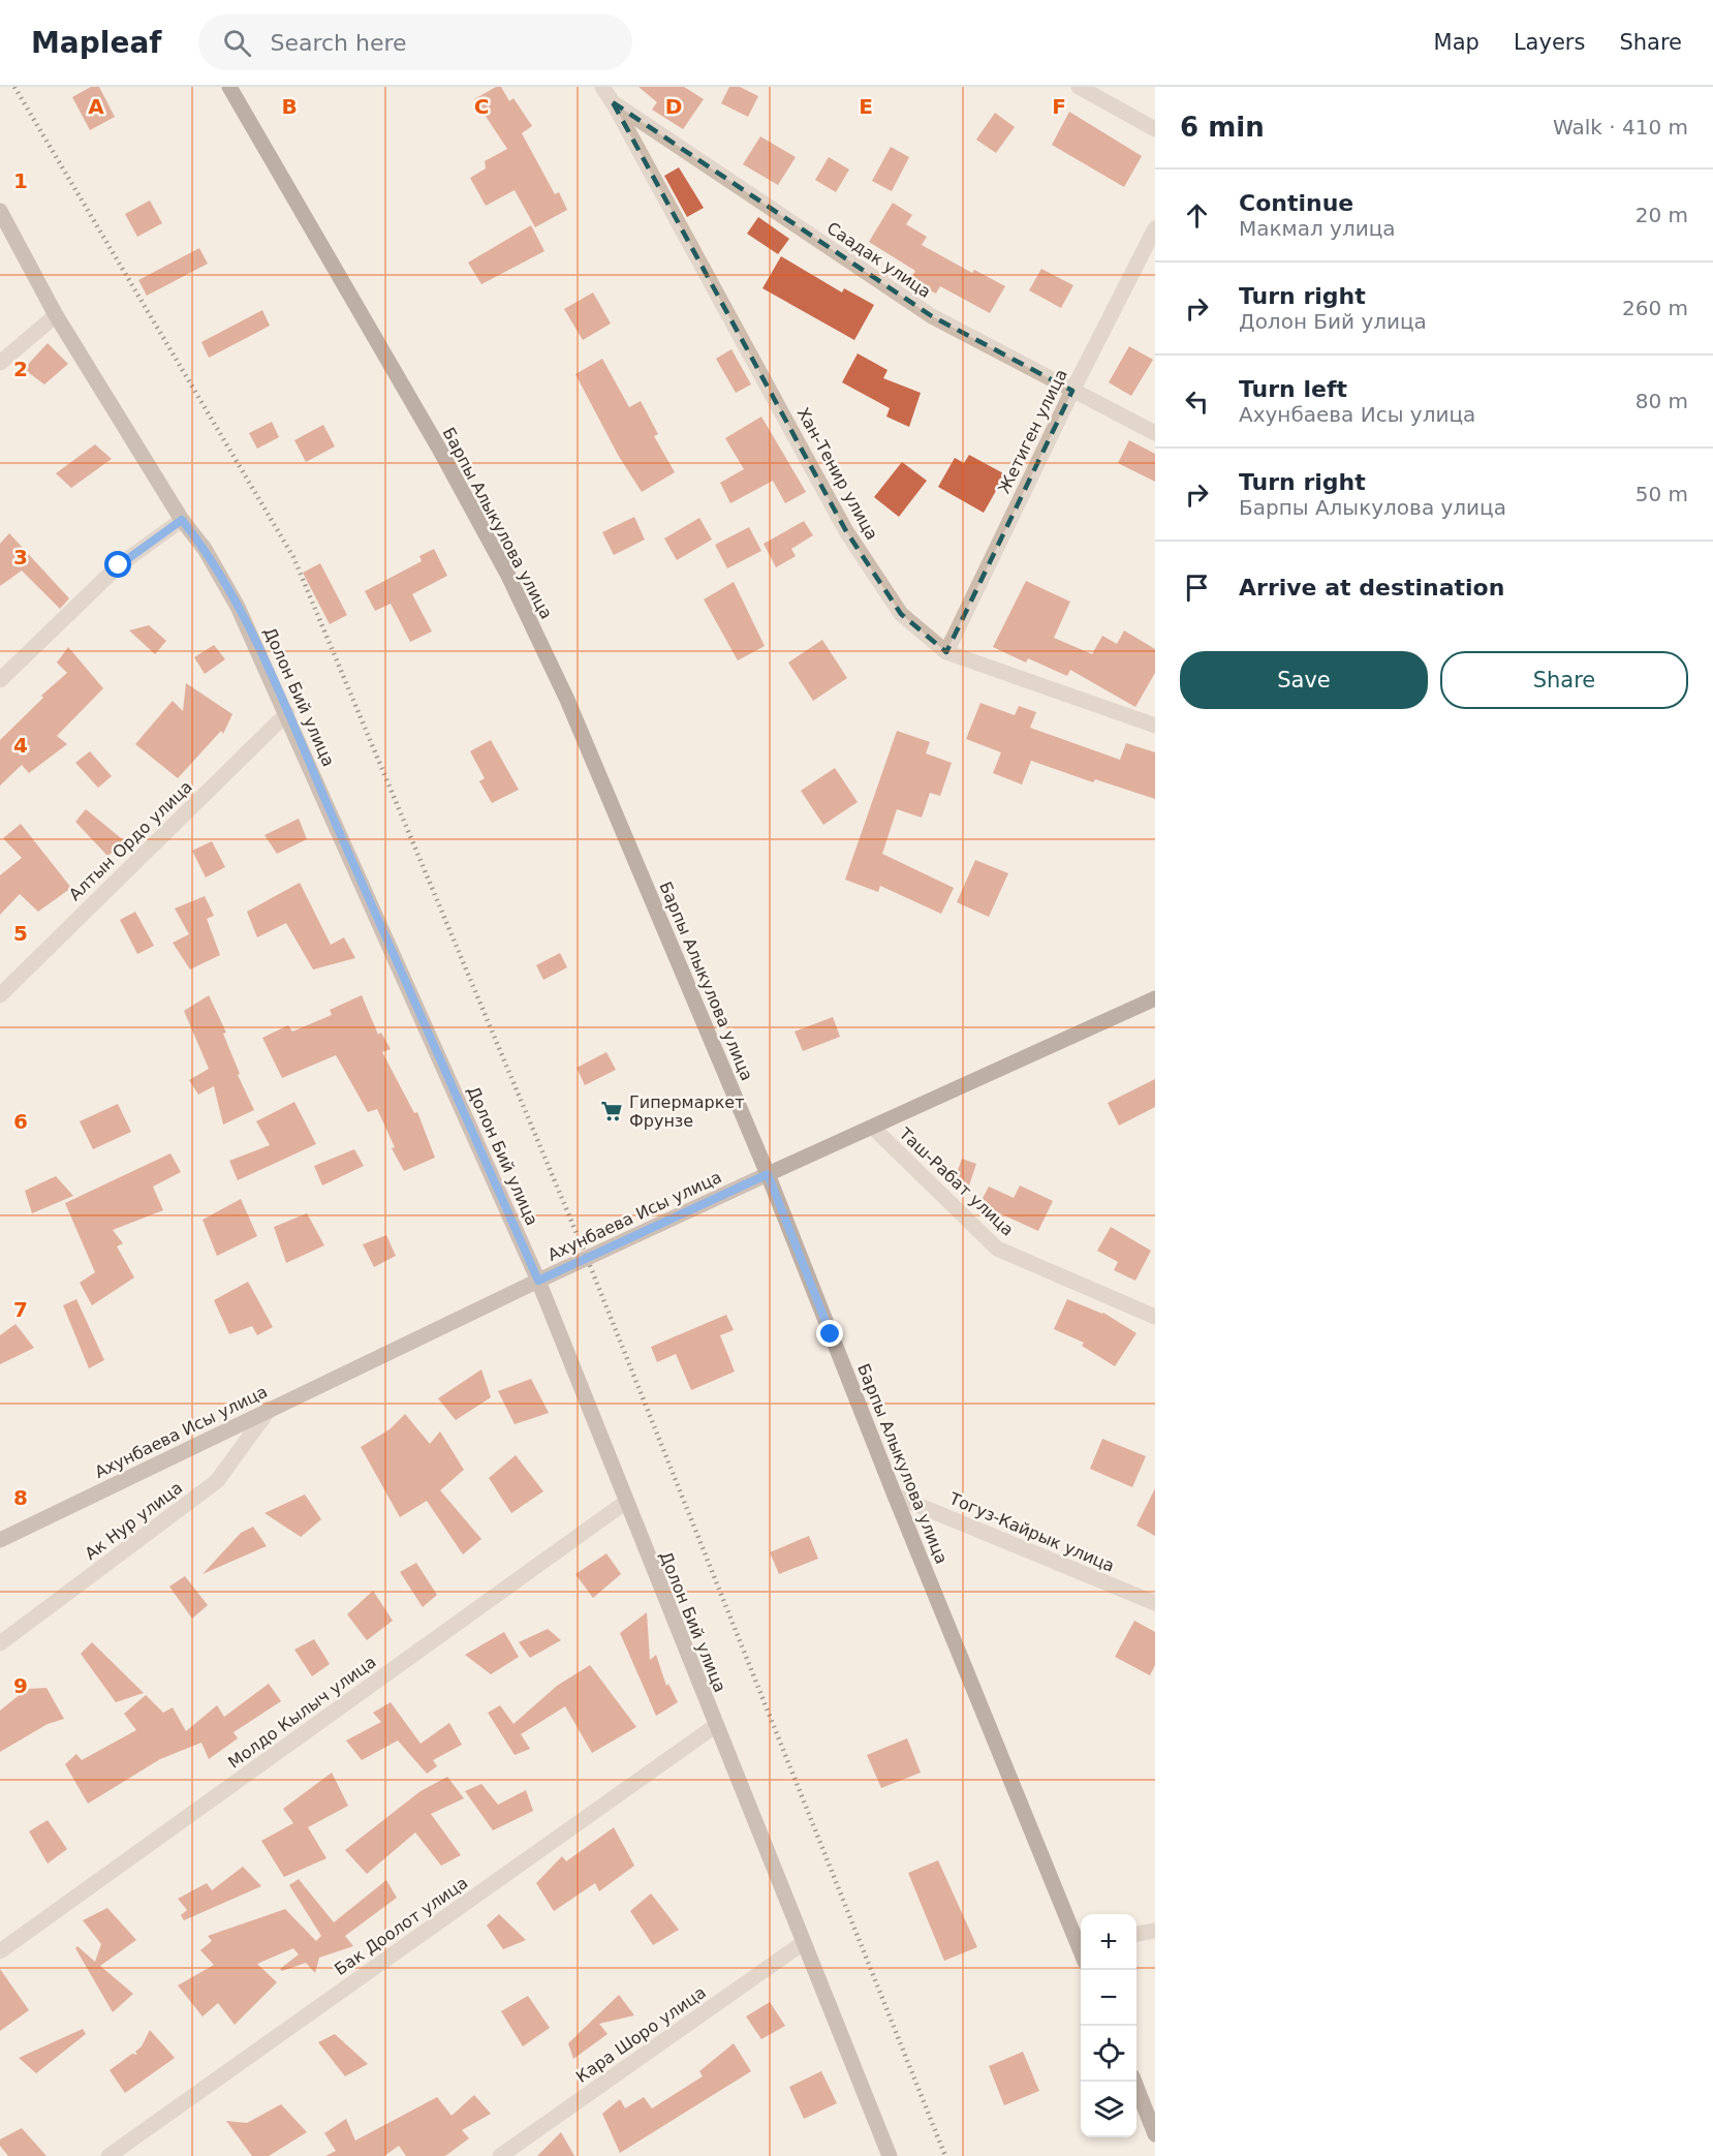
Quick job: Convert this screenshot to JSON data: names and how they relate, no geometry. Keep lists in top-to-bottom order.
{
  "streets": {
    "main road": ["Барпы Алыкулова улица", "Ахунбаева Исы улица"],
    "street": [
      "Саадак улица",
      "Жетиген улица",
      "Хан-Тенир улица",
      "Долон Бий улица",
      "Алтын Ордо улица",
      "Таш-Рабат улица",
      "Ак Нур улица",
      "Тогуз-Кайрык улица",
      "Молдо Кылыч улица",
      "Бак Доолот улица",
      "Кара Шоро улица"
    ]
  },
  "crossings": [
    ["Саадак улица", "Жетиген улица"],
    ["Саадак улица", "Хан-Тенир улица"],
    ["Жетиген улица", "Хан-Тенир улица"],
    ["Барпы Алыкулова улица", "Ахунбаева Исы улица"],
    ["Барпы Алыкулова улица", "Тогуз-Кайрык улица"],
    ["Долон Бий улица", "Алтын Ордо улица"],
    ["Долон Бий улица", "Ахунбаева Исы улица"],
    ["Долон Бий улица", "Молдо Кылыч улица"],
    ["Долон Бий улица", "Бак Доолот улица"],
    ["Долон Бий улица", "Кара Шоро улица"],
    ["Таш-Рабат улица", "Ахунбаева Исы улица"],
    ["Ахунбаева Исы улица", "Ак Нур улица"]
  ],
  "places": {
    "supermarket": ["Гипермаркет Фрунзе"]
  },
  "page": {
    "header": "Mapleaf",
    "search": "Search here",
    "nav": ["Map", "Layers", "Share"],
    "heading": ["6 min", "Walk · 410 m"],
    "list": [
      ["Continue", "Макмал улица", "20 m"],
      ["Turn right", "Долон Бий улица", "260 m"],
      ["Turn left", "Ахунбаева Исы улица", "80 m"],
      ["Turn right", "Барпы Алыкулова улица", "50 m"],
      "Arrive at destination"
    ],
    "buttons": ["Save", "Share"],
    "map_buttons": ["+", "−"]
  },
  "grid": {
    "columns": [
      "A",
      "B",
      "C",
      "D",
      "E",
      "F"
    ],
    "rows": [
      "1",
      "2",
      "3",
      "4",
      "5",
      "6",
      "7",
      "8",
      "9"
    ]
  }
}
